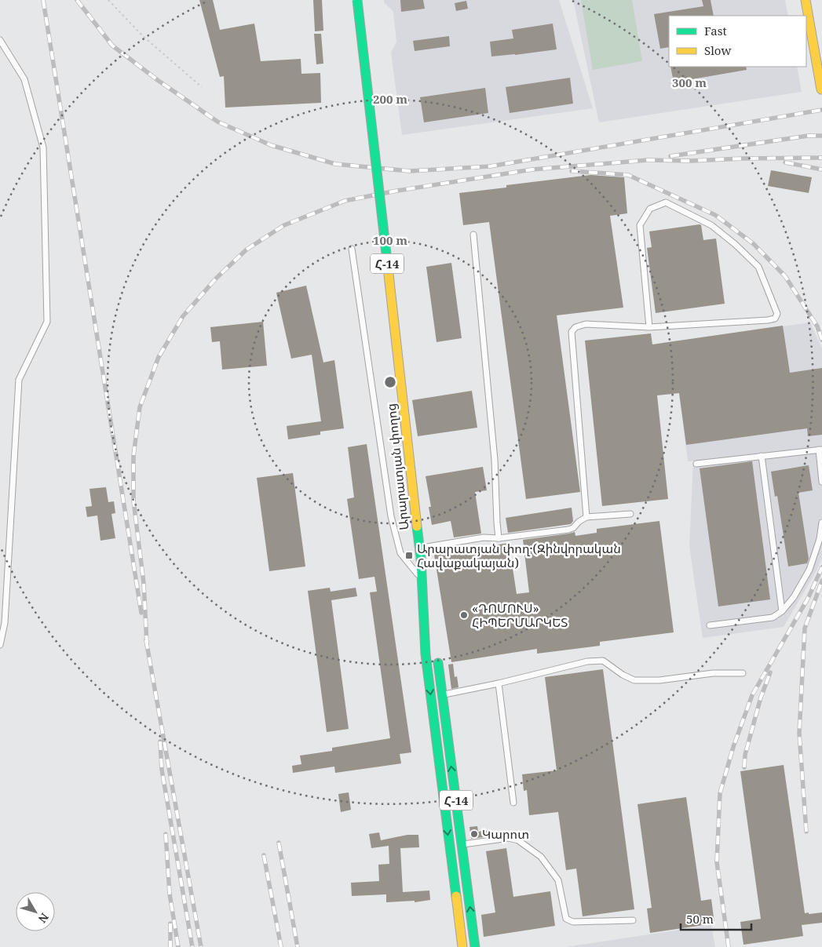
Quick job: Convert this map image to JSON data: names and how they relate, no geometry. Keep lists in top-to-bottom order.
{
  "streets": {
    "main road": ["Հ-14", "Արարատյան փողոց"]
  },
  "places": {
    "transit": ["Արարատյան փող․(Զինվորական Հավաքակայան)"],
    "other": ["«ԴՈՄՈՒՍ» ՀԻՊԵՐՄԱՐԿԵՏ", "Կարոտ"]
  },
  "legend": ["Fast", "Slow"],
  "scale_bar": "50 m",
  "north": "bottom right",
  "rings": ["300 m", "200 m", "100 m"]
}
